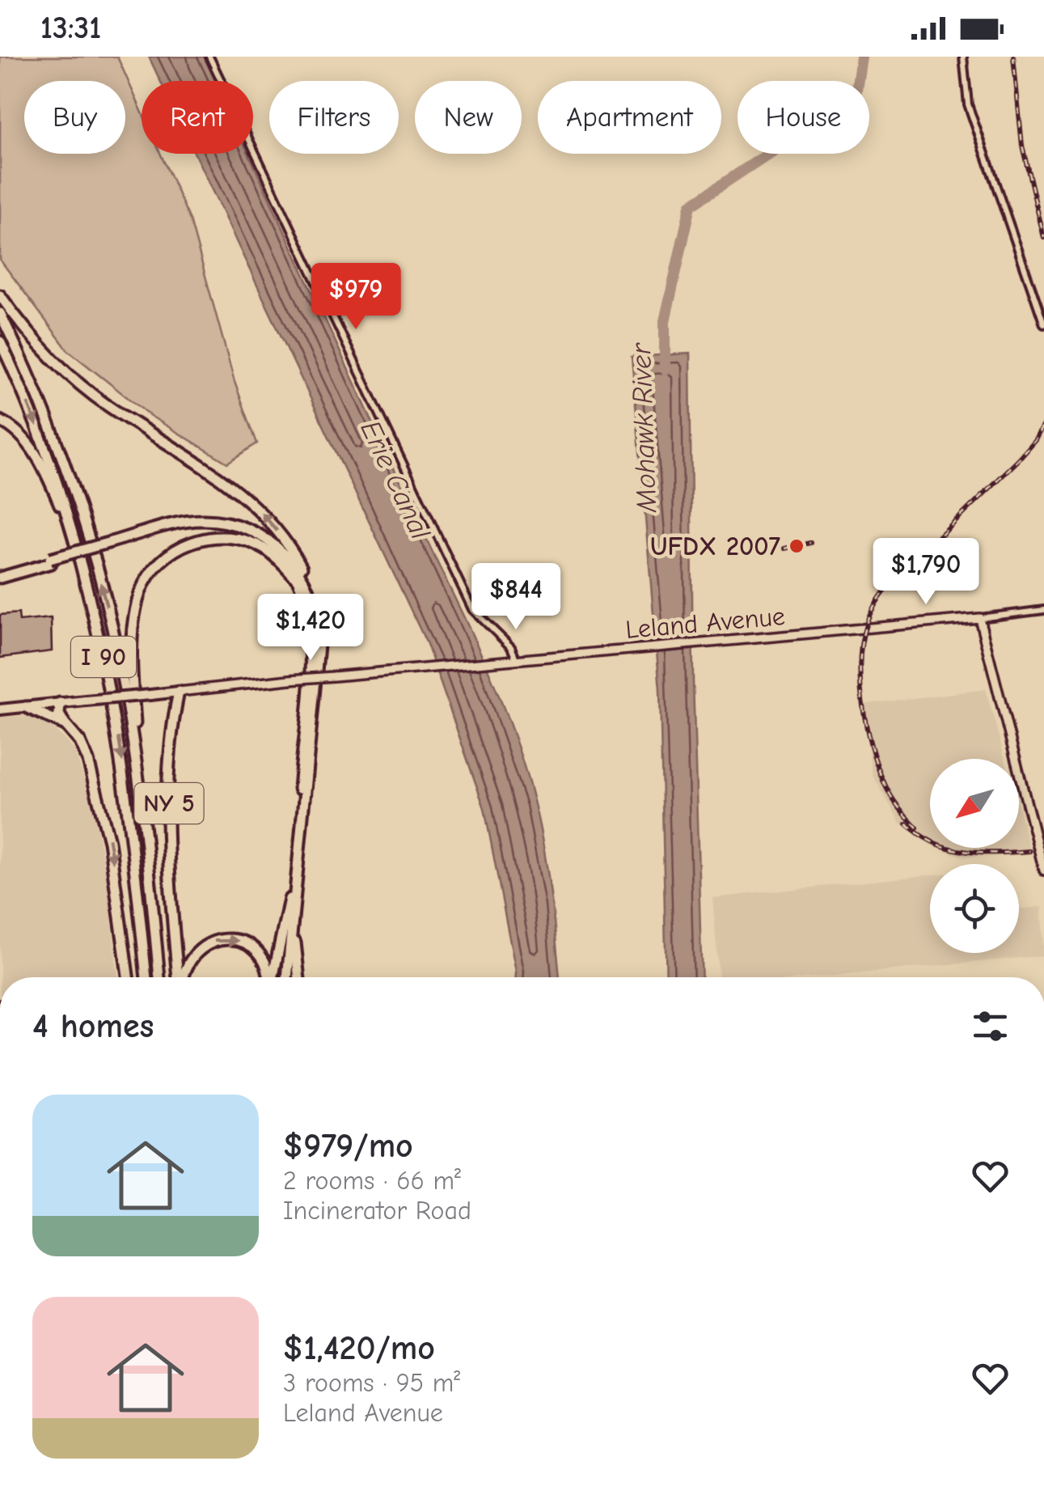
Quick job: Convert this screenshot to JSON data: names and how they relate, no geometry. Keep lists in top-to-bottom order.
{
  "streets": {
    "highway": ["I 90", "NY 5"],
    "main road": ["Leland Avenue"]
  },
  "crossings": [
    ["Leland Avenue", "NY 5"]
  ],
  "water": ["Mohawk River", "Erie Canal"],
  "places": ["UFDX 2007"],
  "north": "bottom left",
  "page": {
    "status": "13:31",
    "chip": [
      "Buy",
      "Rent",
      "Filters",
      "New",
      "Apartment",
      "House"
    ],
    "price": [
      "$979",
      "$1,790",
      "$844",
      "$1,420"
    ],
    "heading": "4 homes",
    "list": [
      {
        "name": "$979/mo",
        "note": "2 rooms · 66 m² · Incinerator Road"
      },
      {
        "name": "$1,420/mo",
        "note": "3 rooms · 95 m² · Leland Avenue"
      }
    ]
  }
}
